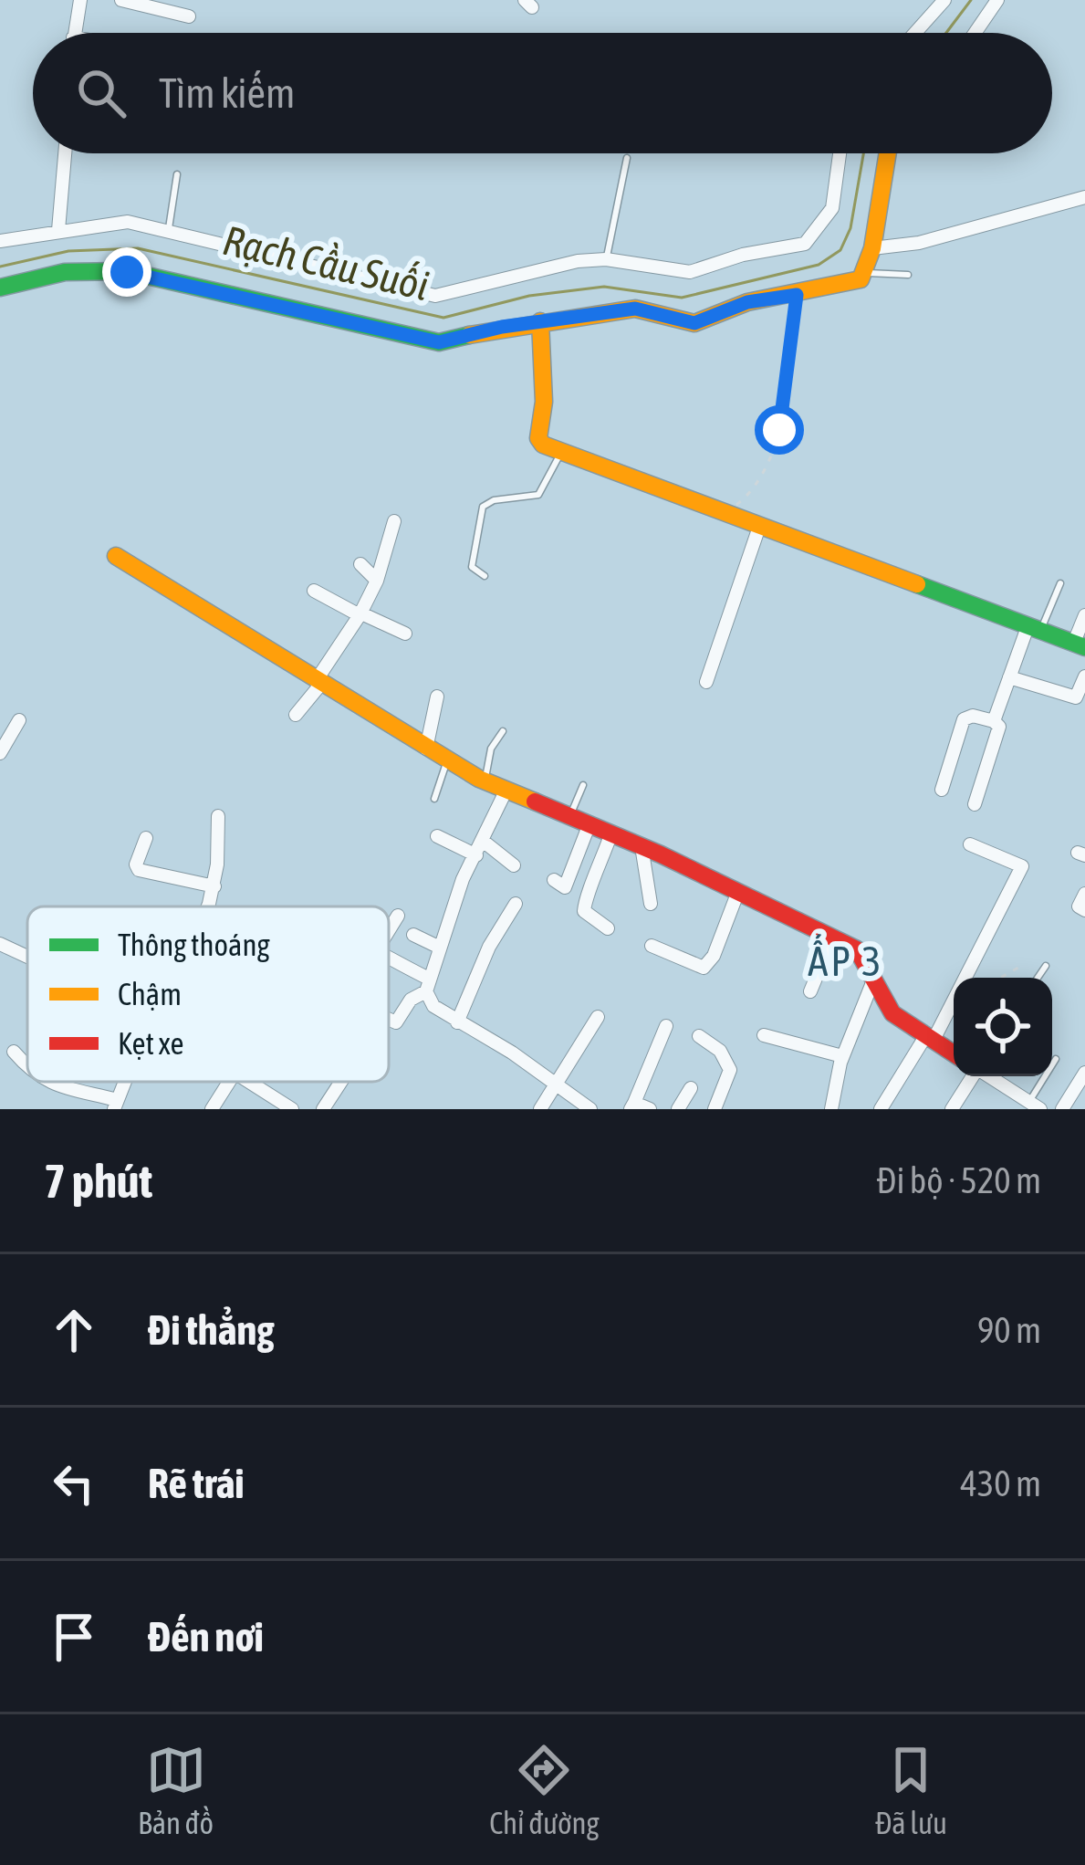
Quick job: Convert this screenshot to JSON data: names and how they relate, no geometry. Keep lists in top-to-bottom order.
{
  "districts": ["ẤP 3"],
  "water": ["Rạch Cầu Suối"],
  "legend": ["Thông thoáng", "Chậm", "Kẹt xe"],
  "page": {
    "search": "Tìm kiếm",
    "heading": ["7 phút", "Đi bộ · 520 m"],
    "list": [
      ["Đi thẳng", "90 m"],
      ["Rẽ trái", "430 m"],
      "Đến nơi"
    ],
    "nav": ["Bản đồ", "Chỉ đường", "Đã lưu"]
  }
}
